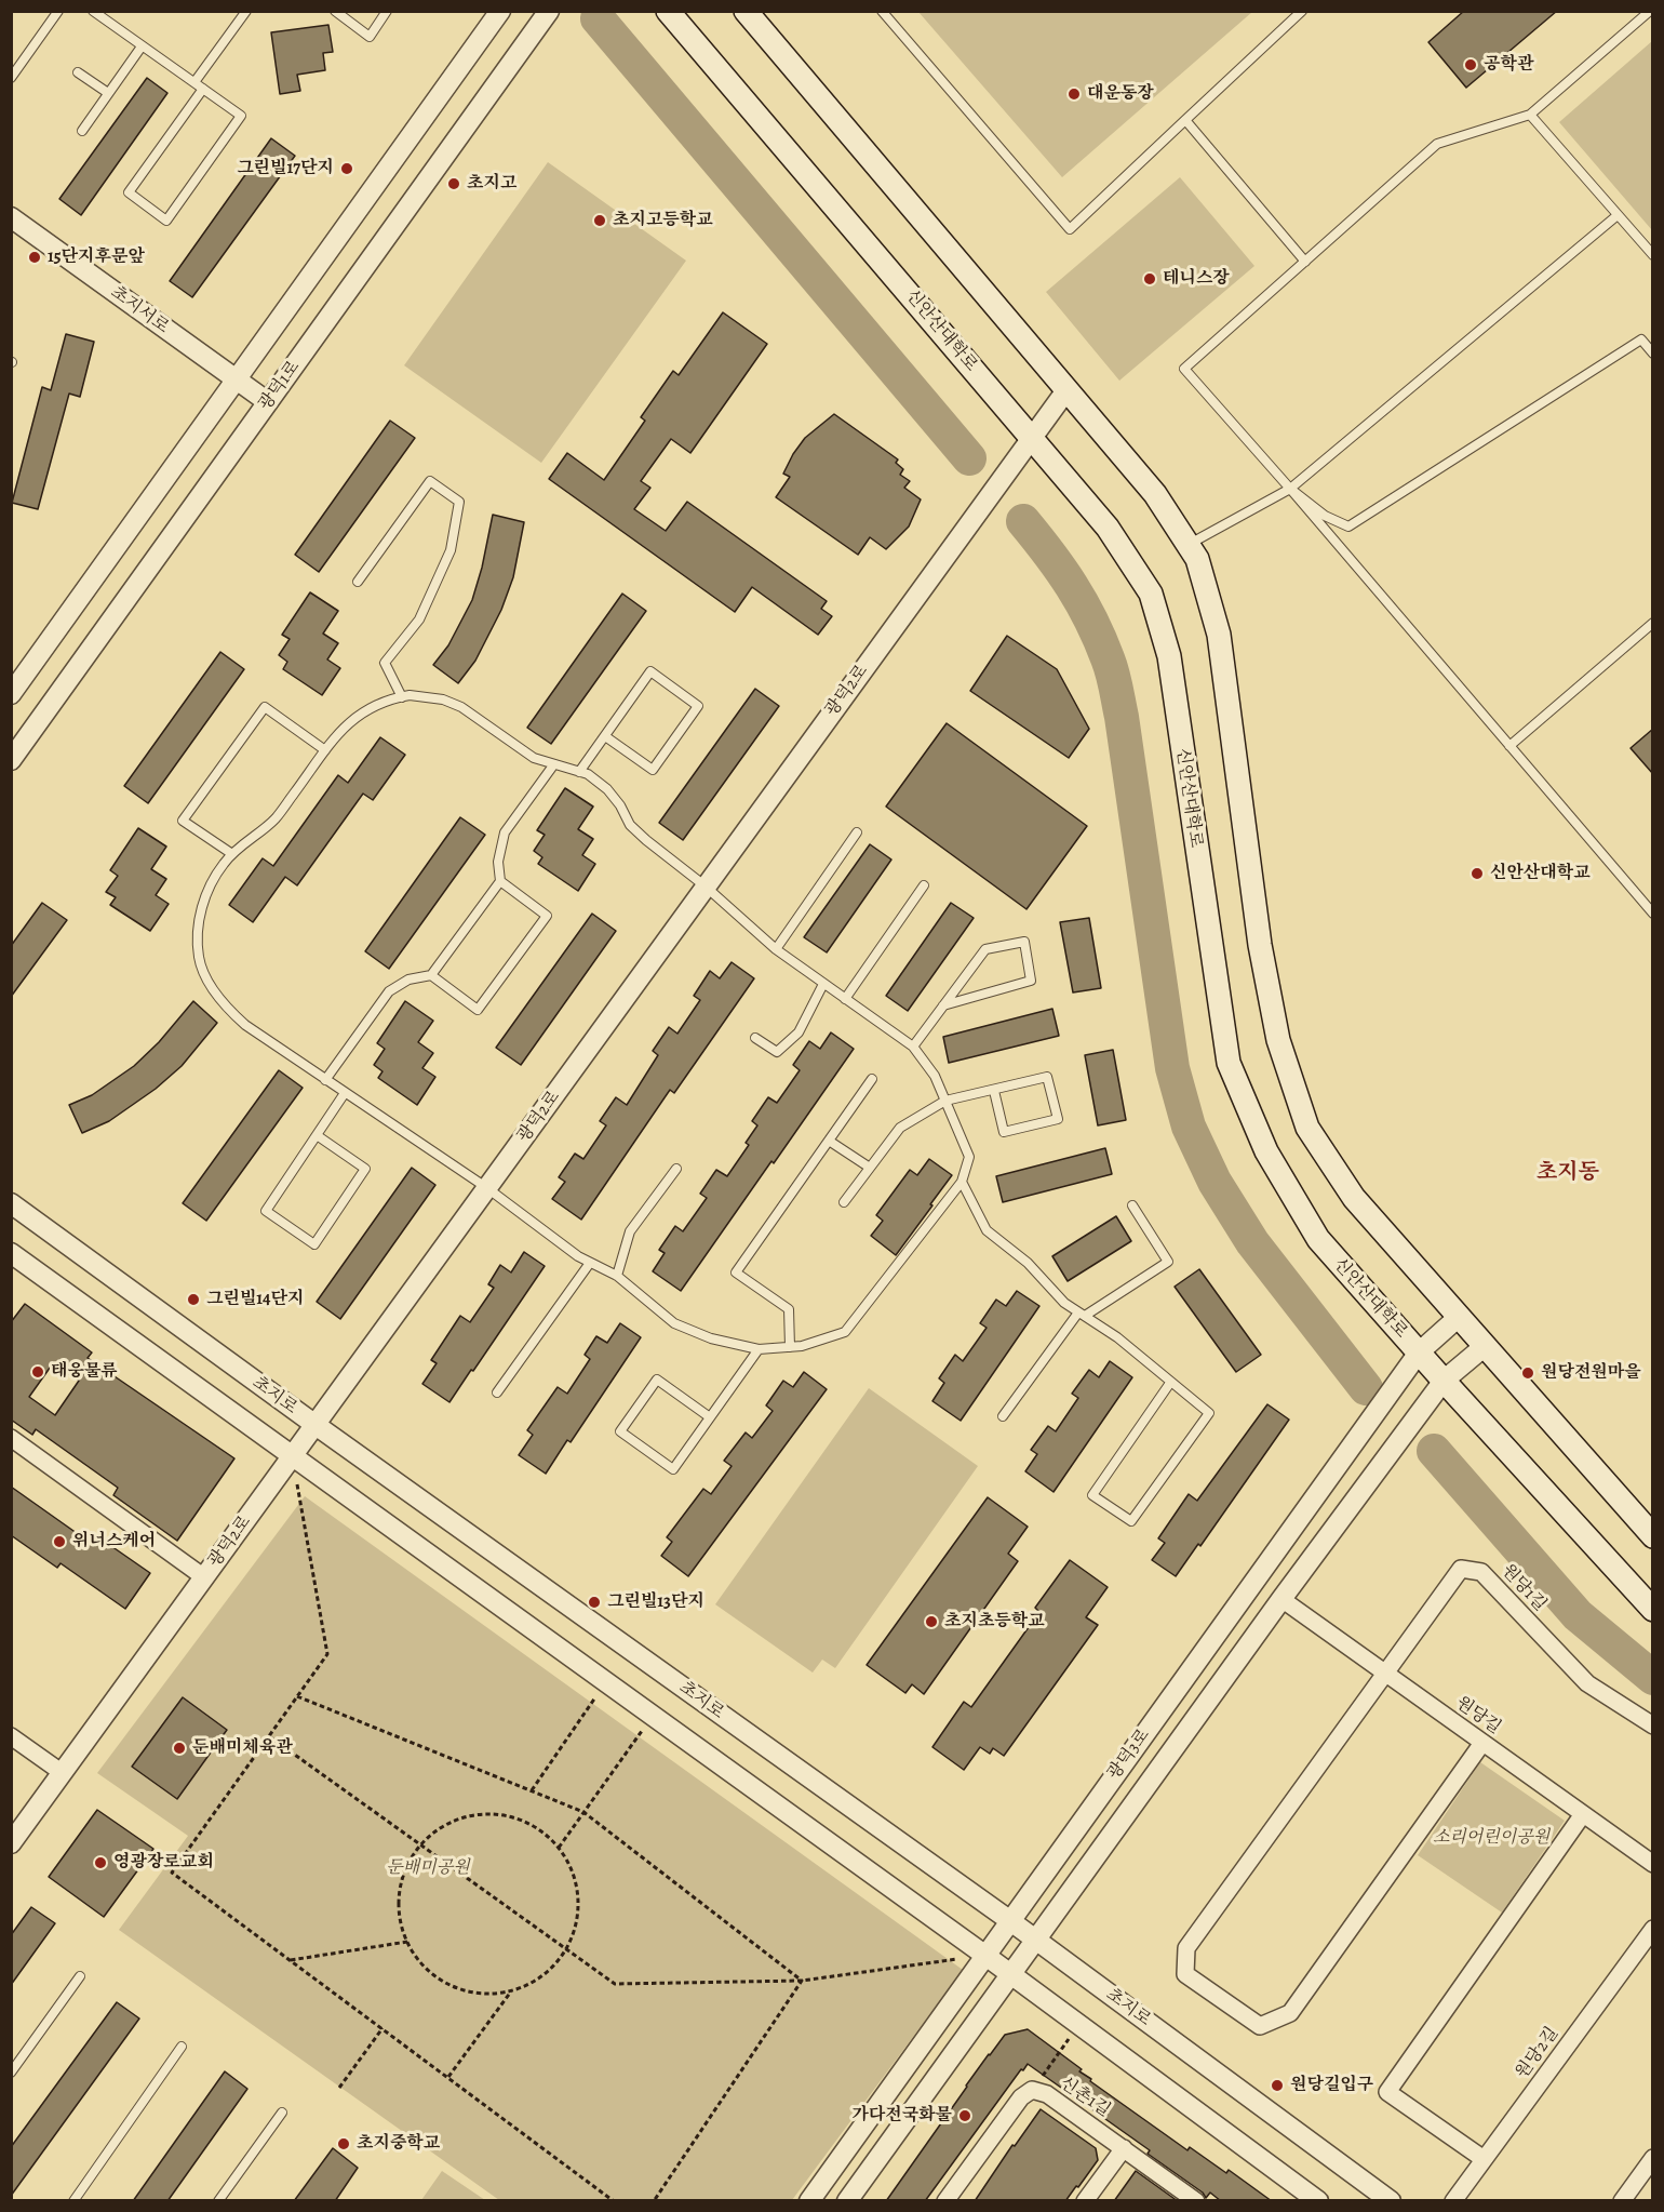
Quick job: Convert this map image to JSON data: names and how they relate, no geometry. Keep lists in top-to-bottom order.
{
  "streets": {
    "main road": ["신안산대학로"],
    "street": [
      "초지서로",
      "광덕1로",
      "광덕2로",
      "초지로",
      "원당1길",
      "원당길",
      "광덕3로",
      "원당2길",
      "신촌1길"
    ]
  },
  "crossings": [
    ["초지서로", "광덕1로"],
    ["신안산대학로", "광덕2로"],
    ["신안산대학로", "광덕3로"],
    ["광덕2로", "초지로"],
    ["초지로", "광덕3로"],
    ["원당1길", "원당길"],
    ["원당길", "광덕3로"]
  ],
  "districts": ["초지동"],
  "parks": ["소리어린이공원", "둔배미공원"],
  "places": [
    "공학관",
    "대운동장",
    "그린빌17단지",
    "초지고",
    "초지고등학교",
    "15단지후문앞",
    "테니스장",
    "신안산대학교",
    "그린빌14단지",
    "태웅물류",
    "원당전원마을",
    "위너스케어",
    "그린빌13단지",
    "초지초등학교",
    "둔배미체육관",
    "영광장로교회",
    "원당길입구",
    "가다전국화물",
    "초지중학교"
  ]
}
